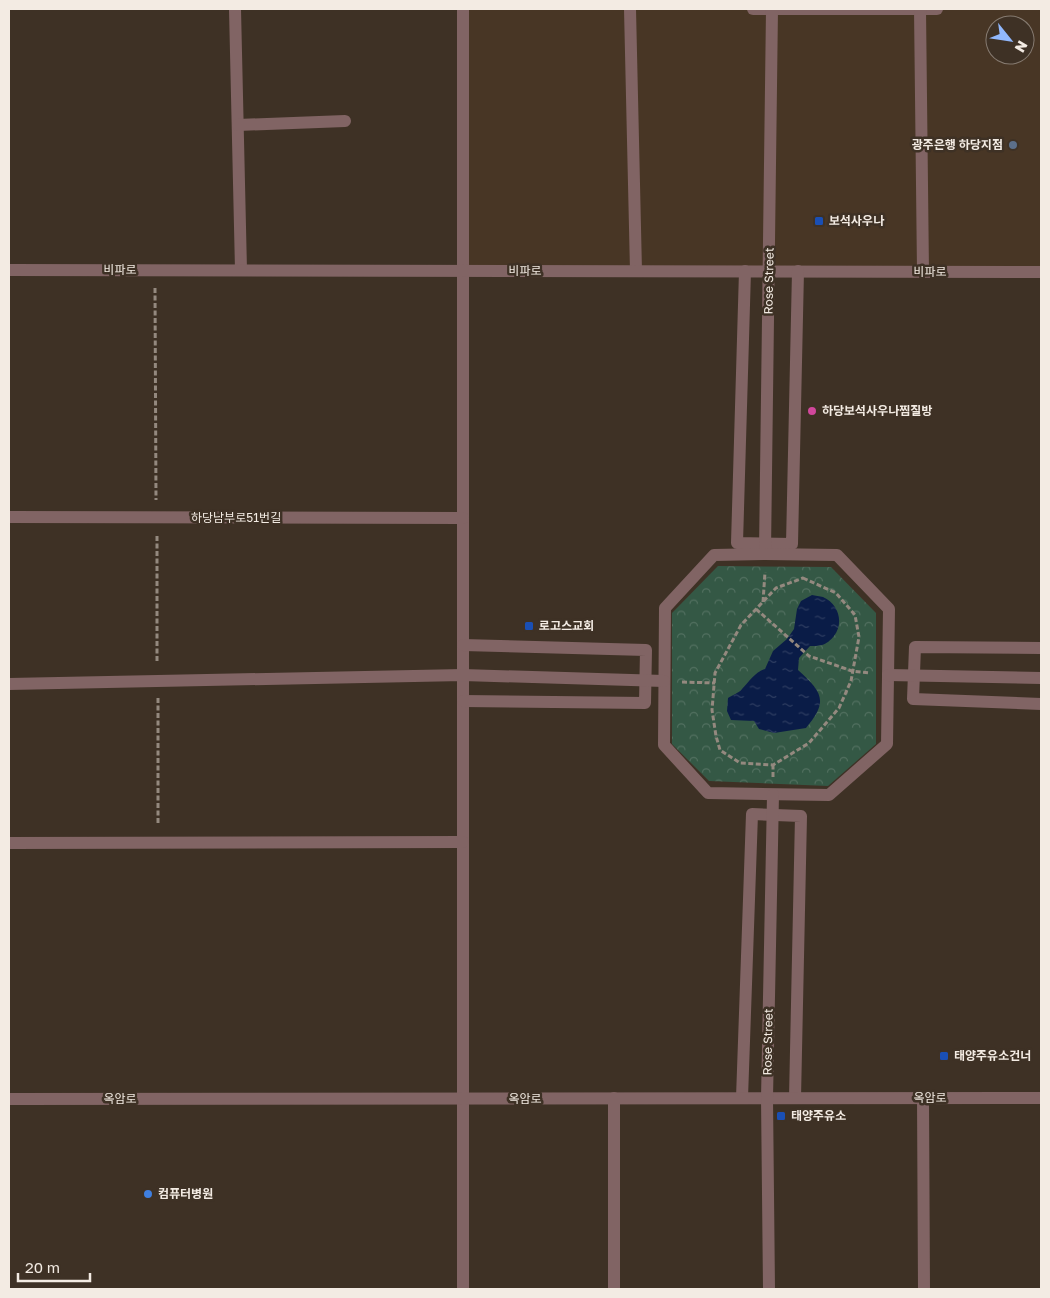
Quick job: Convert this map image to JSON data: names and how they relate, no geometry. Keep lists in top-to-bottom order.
{
  "streets": {
    "street": [
      "비파로",
      "Rose Street",
      "하당남부로51번길",
      "옥암로"
    ]
  },
  "crossings": [
    ["비파로", "Rose Street"],
    ["Rose Street", "옥암로"]
  ],
  "places": {
    "other": ["광주은행 하당지점", "하당보석사우나찜질방", "컴퓨터병원"],
    "transit": [
      "보석사우나",
      "로고스교회",
      "태양주유소건너",
      "태양주유소"
    ]
  },
  "scale_bar": "20 m",
  "north": "bottom right"
}
